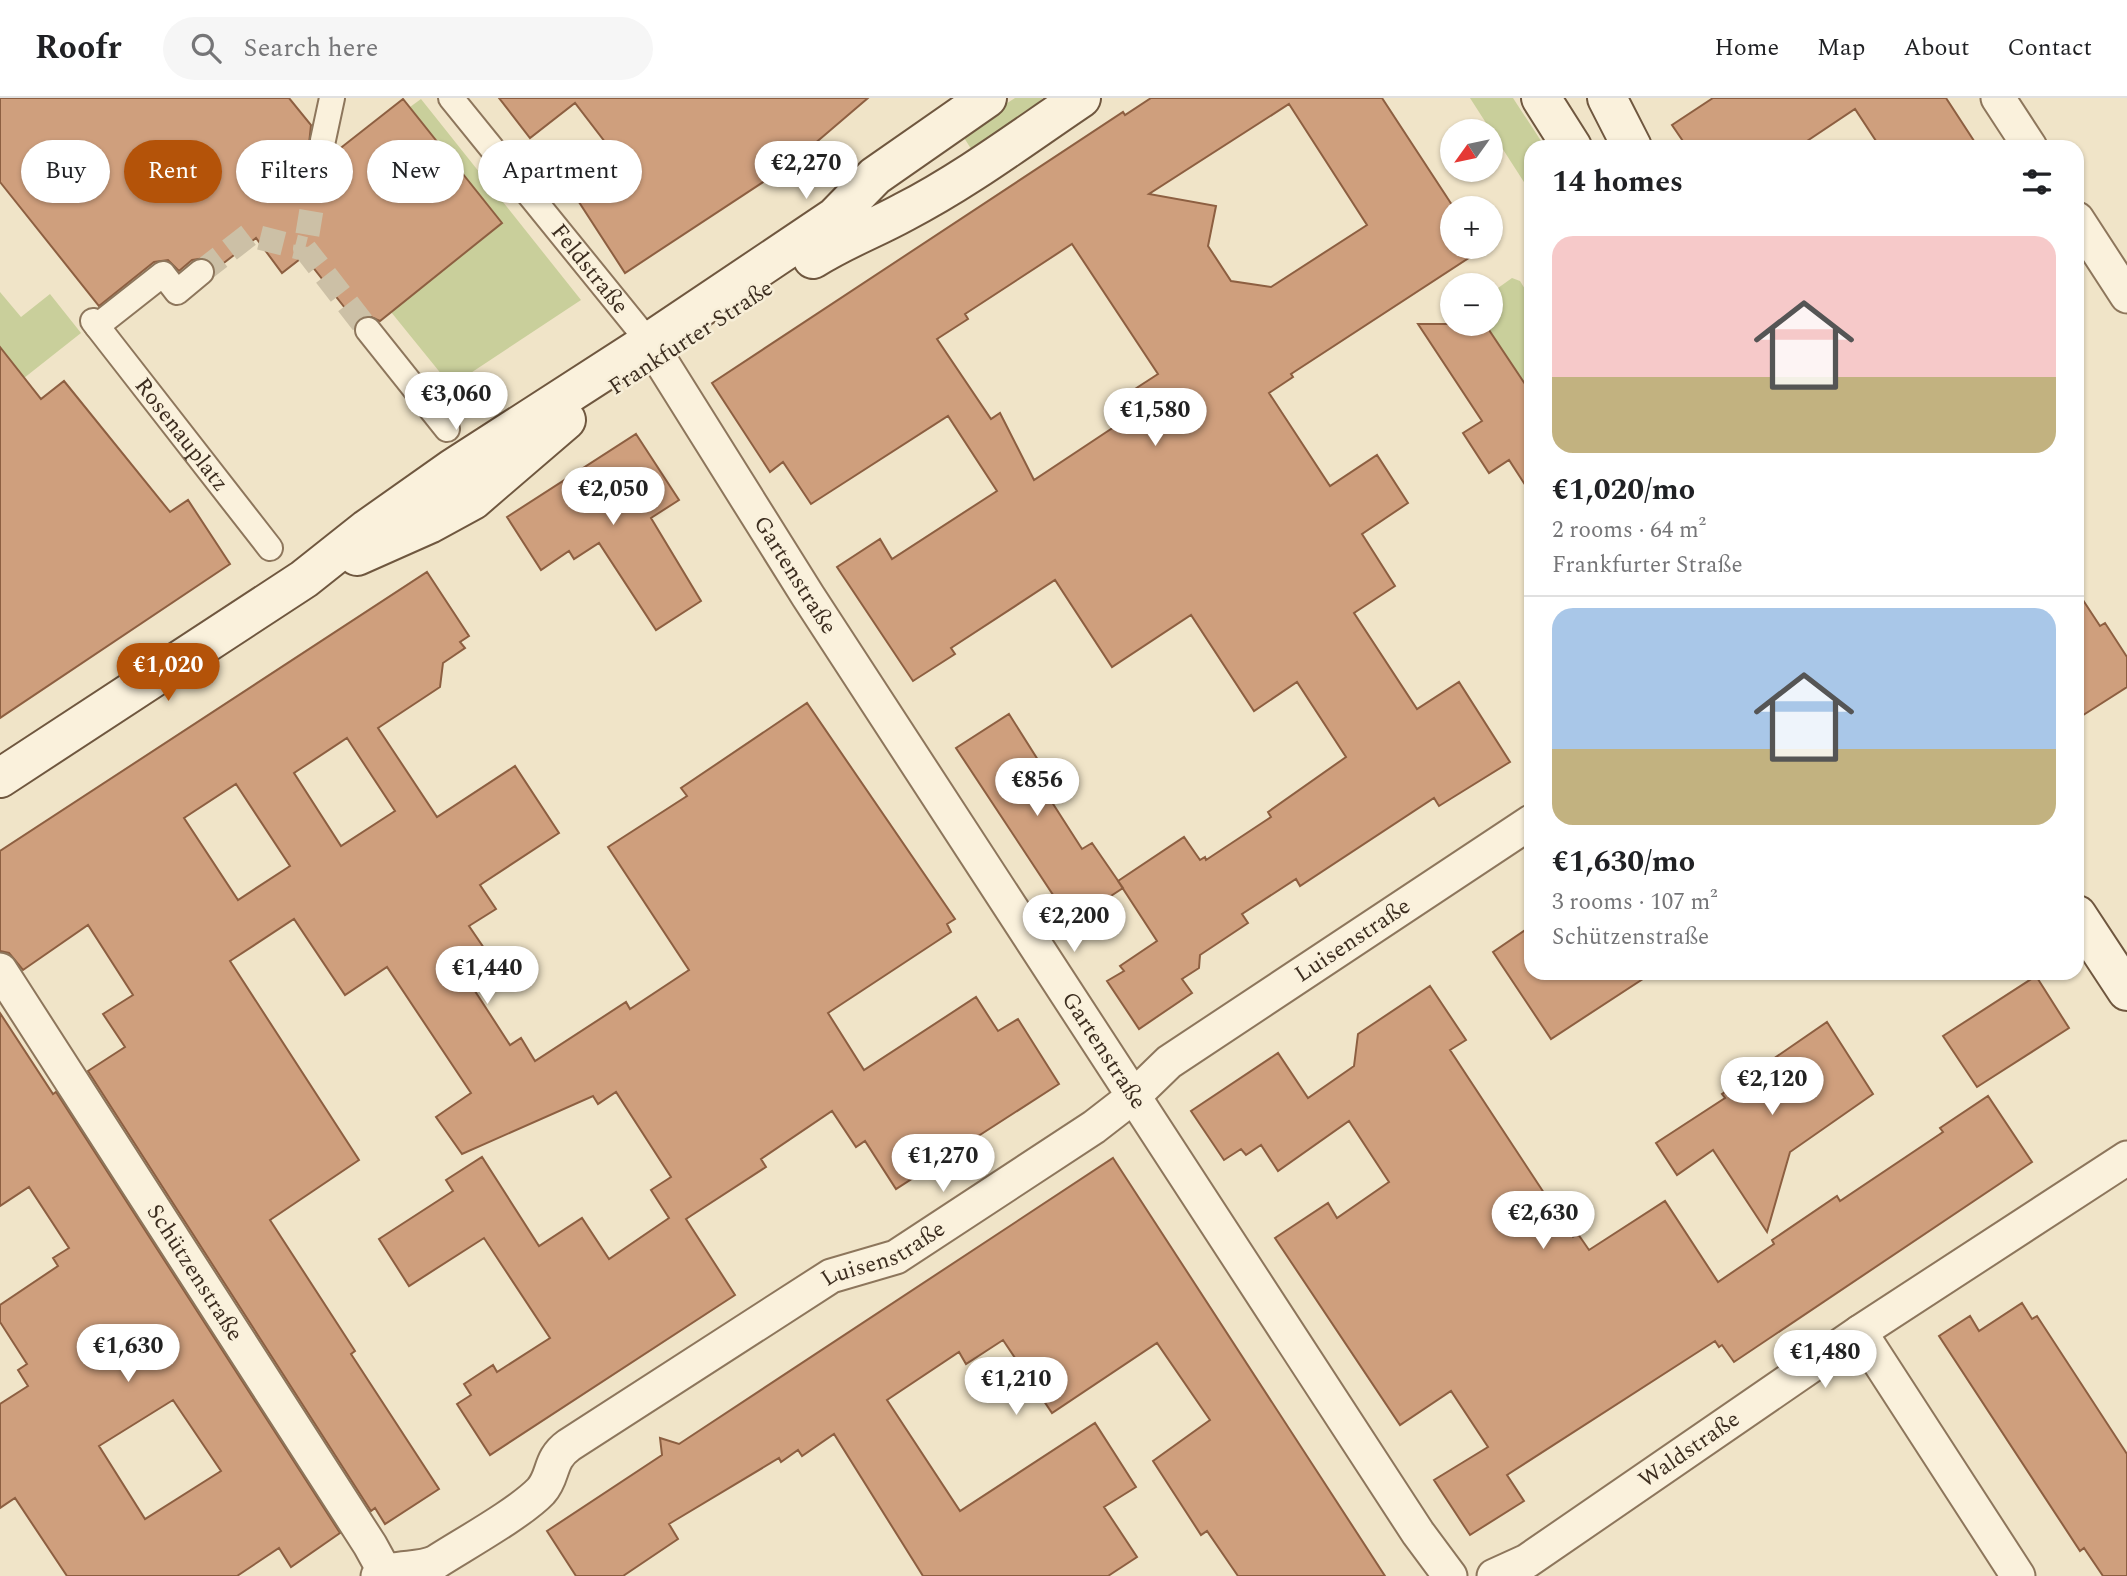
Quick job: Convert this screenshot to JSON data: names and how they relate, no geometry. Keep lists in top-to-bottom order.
{
  "streets": {
    "main road": ["Frankfurter Straße"],
    "street": [
      "Feldstraße",
      "Rosenauplatz",
      "Gartenstraße",
      "Luisenstraße",
      "Schützenstraße",
      "Waldstraße"
    ]
  },
  "crossings": [
    ["Feldstraße", "Frankfurter Straße"],
    ["Feldstraße", "Gartenstraße"],
    ["Frankfurter Straße", "Gartenstraße"],
    ["Gartenstraße", "Luisenstraße"],
    ["Luisenstraße", "Schützenstraße"]
  ],
  "north": "bottom left",
  "page": {
    "header": "Roofr",
    "search": "Search here",
    "nav": [
      "Home",
      "Map",
      "About",
      "Contact"
    ],
    "map_buttons": ["+", "−"],
    "chip": [
      "Buy",
      "Rent",
      "Filters",
      "New",
      "Apartment"
    ],
    "heading": "14 homes",
    "price": [
      "€2,270",
      "€3,060",
      "€1,580",
      "€2,050",
      "€1,020",
      "€856",
      "€2,200",
      "€1,440",
      "€2,120",
      "€1,270",
      "€2,630",
      "€1,630",
      "€1,480",
      "€1,210"
    ],
    "list": [
      {
        "name": "€1,020/mo",
        "note": "2 rooms · 64 m² · Frankfurter Straße"
      },
      {
        "name": "€1,630/mo",
        "note": "3 rooms · 107 m² · Schützenstraße"
      }
    ]
  }
}
